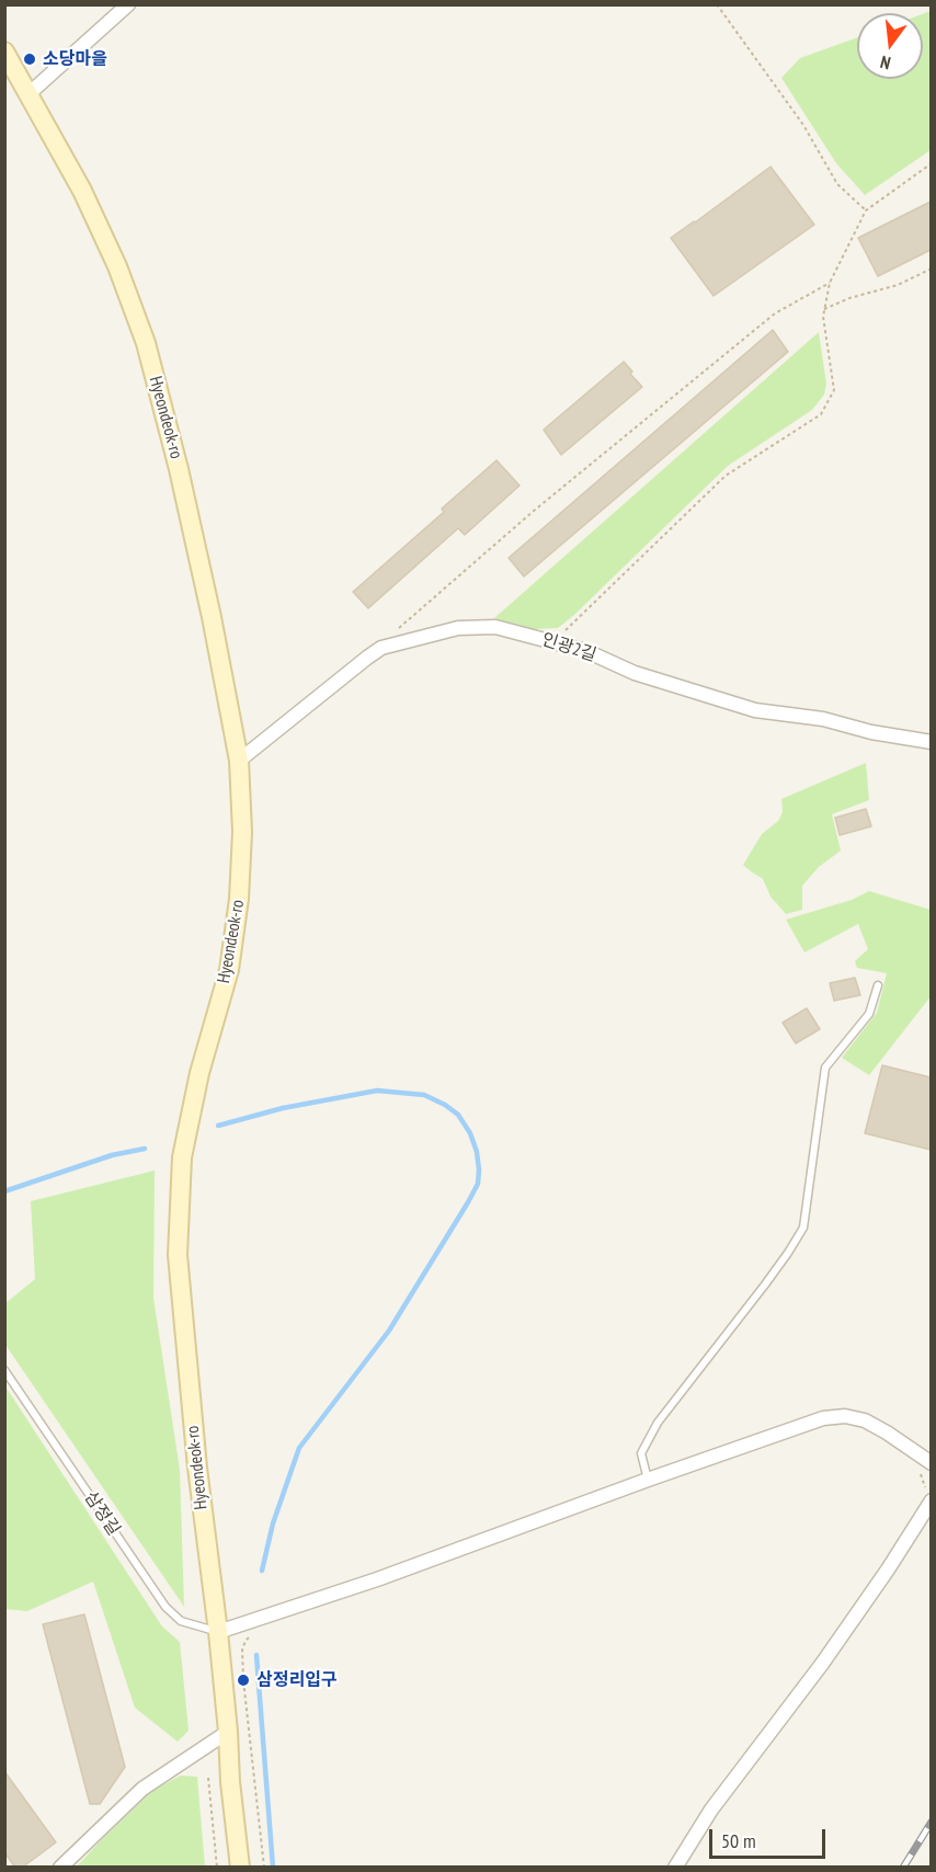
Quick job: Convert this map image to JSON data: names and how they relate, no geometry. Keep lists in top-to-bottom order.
{
  "streets": {
    "main road": ["Hyeondeok-ro"],
    "street": ["인광2길"],
    "lane": ["삼정길"]
  },
  "crossings": [
    ["Hyeondeok-ro", "인광2길"],
    ["Hyeondeok-ro", "삼정길"]
  ],
  "places": ["소당마을", "삼정리입구"],
  "scale_bar": "50 m",
  "north": "bottom"
}
